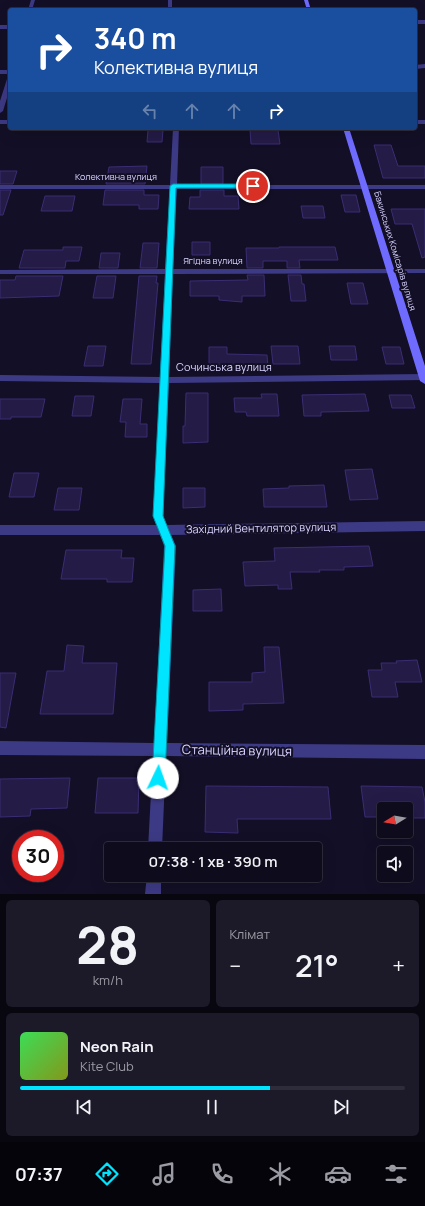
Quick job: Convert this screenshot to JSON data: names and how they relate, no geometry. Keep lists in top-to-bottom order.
{
  "streets": {
    "street": [
      "Колективна вулиця",
      "Бакинських Комісарів вулиця",
      "Ягідна вулиця",
      "Сочинська вулиця",
      "Західний Вентилятор вулиця",
      "Станційна вулиця"
    ]
  },
  "crossings": [
    ["Колективна вулиця", "Бакинських Комісарів вулиця"],
    ["Бакинських Комісарів вулиця", "Ягідна вулиця"],
    ["Бакинських Комісарів вулиця", "Сочинська вулиця"]
  ],
  "north": "left",
  "page": {
    "turn": ["340 m", "Колективна вулиця"],
    "limit": "30",
    "trip": "07:38 · 1 хв · 390 m",
    "tile": [
      ["28", "km/h"],
      "Клімат"
    ],
    "heat": ["−", "21°", "+"],
    "song": ["Neon Rain", "Kite Club"],
    "tabs": "07:37"
  }
}
